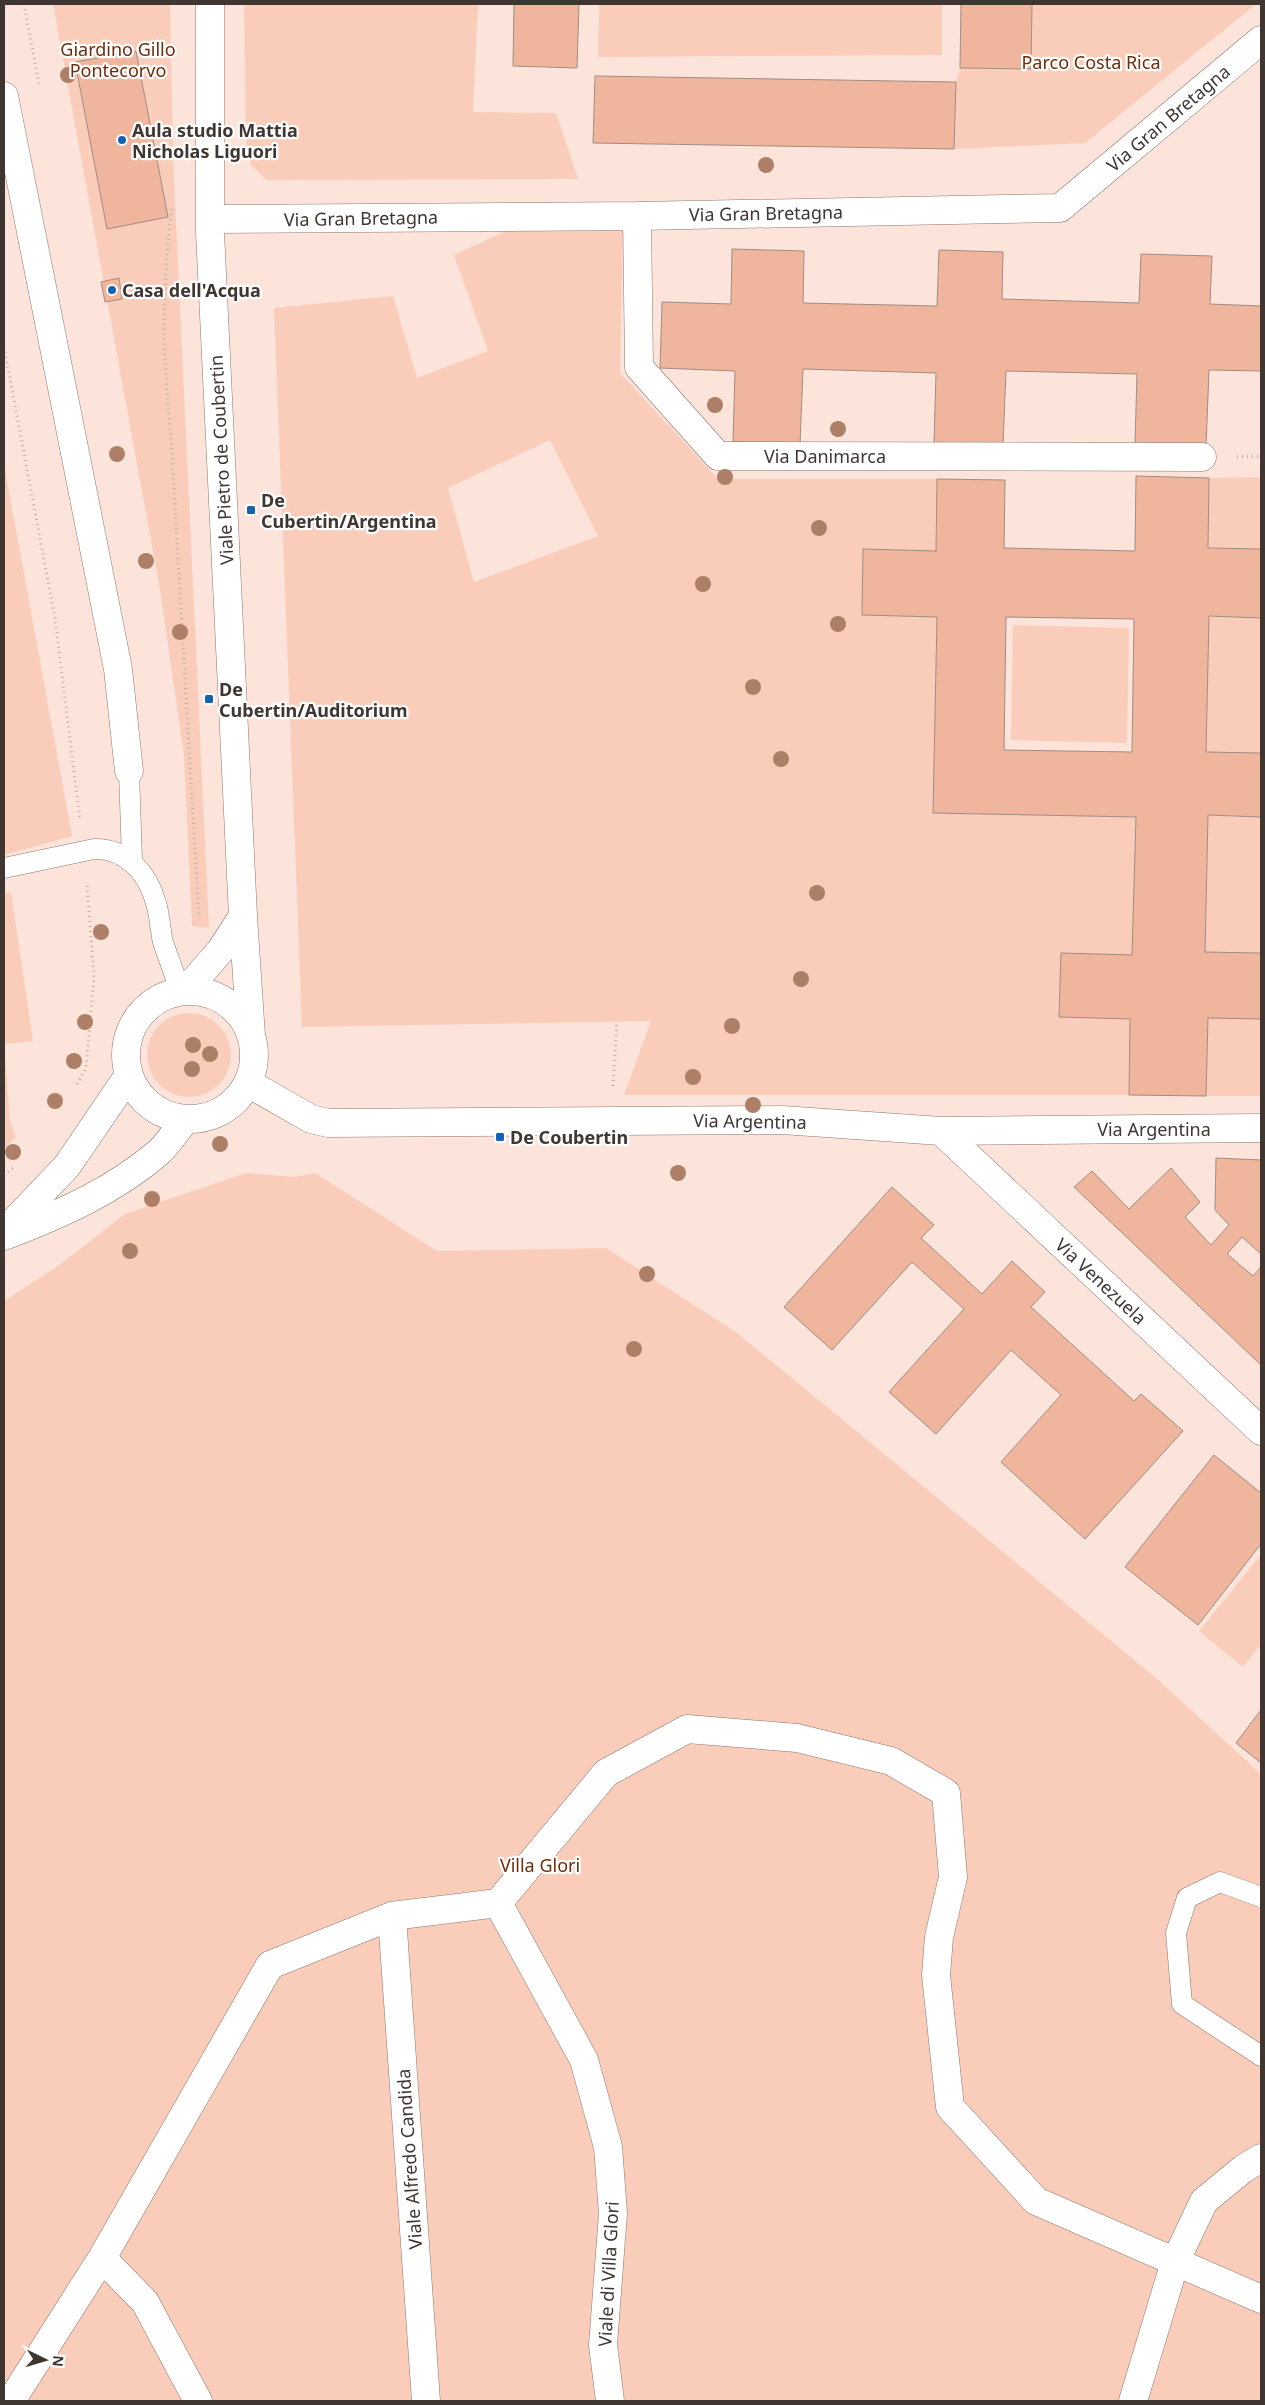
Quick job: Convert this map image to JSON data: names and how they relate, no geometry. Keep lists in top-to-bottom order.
{
  "streets": {
    "street": [
      "Via Gran Bretagna",
      "Via Danimarca",
      "Viale Pietro de Coubertin",
      "Via Argentina",
      "Via Venezuela",
      "Viale Alfredo Candida",
      "Viale di Villa Glori"
    ]
  },
  "crossings": [
    ["Via Gran Bretagna", "Via Danimarca"],
    ["Via Gran Bretagna", "Viale Pietro de Coubertin"],
    ["Viale Pietro de Coubertin", "Via Argentina"],
    ["Via Argentina", "Via Venezuela"]
  ],
  "parks": ["Giardino Gillo Pontecorvo", "Parco Costa Rica", "Villa Glori"],
  "places": {
    "other": ["Aula studio Mattia Nicholas Liguori", "Casa dell'Acqua"],
    "transit": ["De Cubertin/Argentina", "De Cubertin/Auditorium", "De Coubertin"]
  },
  "north": "right"
}
